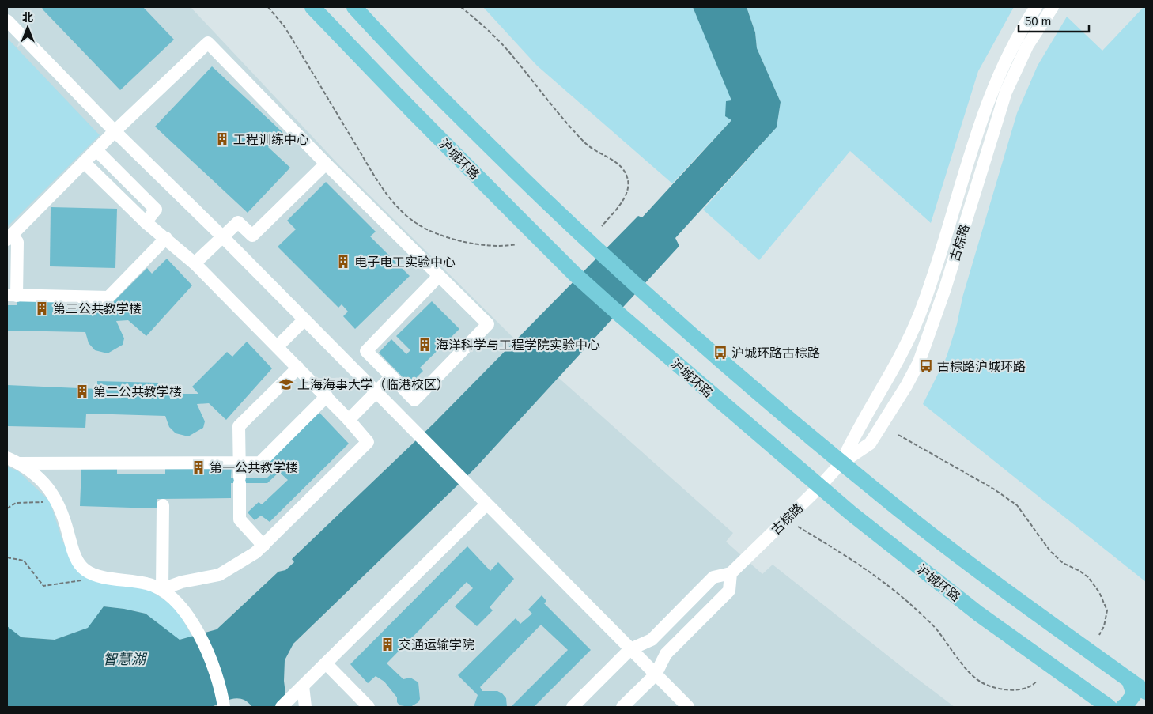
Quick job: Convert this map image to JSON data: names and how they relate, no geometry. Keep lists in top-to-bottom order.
{
  "streets": {
    "main road": ["沪城环路"],
    "street": ["古棕路"]
  },
  "crossings": [
    ["沪城环路", "古棕路"]
  ],
  "water": ["智慧湖"],
  "places": {
    "building": [
      "工程训练中心",
      "电子电工实验中心",
      "第三公共教学楼",
      "海洋科学与工程学院实验中心",
      "第二公共教学楼",
      "第一公共教学楼",
      "交通运输学院"
    ],
    "bus stop": ["沪城环路古棕路", "古棕路沪城环路"],
    "school or university": ["上海海事大学（临港校区）"]
  },
  "scale_bar": "50 m",
  "north": "top"
}
